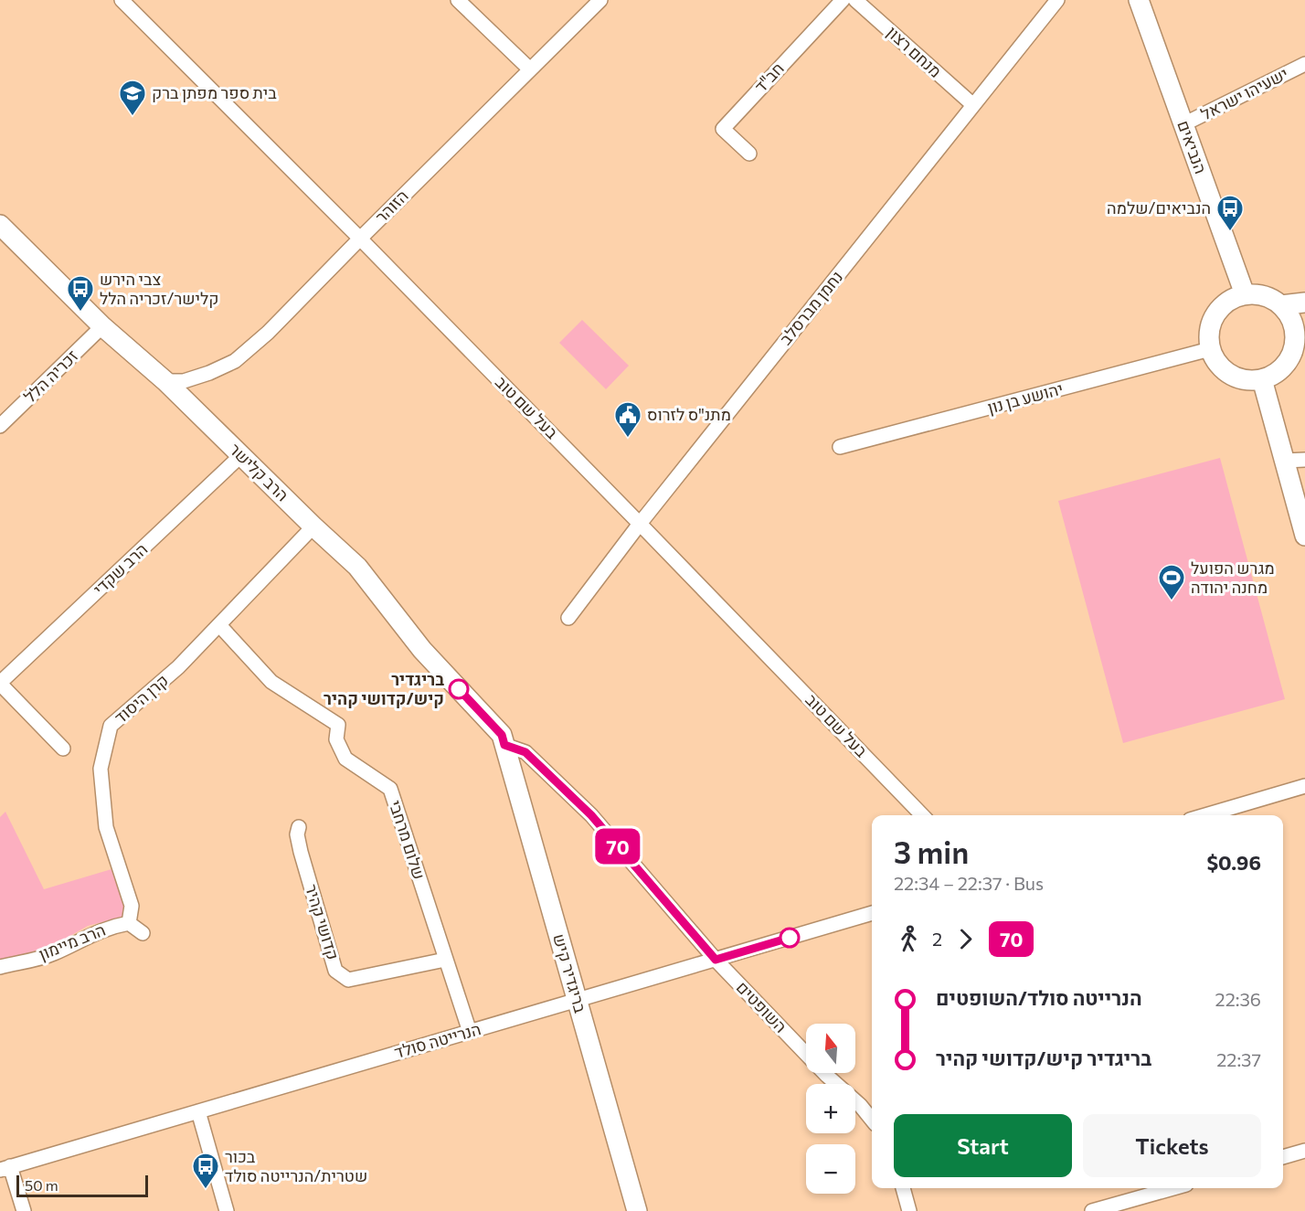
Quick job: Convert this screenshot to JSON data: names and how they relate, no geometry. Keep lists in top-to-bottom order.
{
  "streets": {
    "street": [
      "מנחם רצון",
      "חב\"ד",
      "ישעיהו ישראל",
      "הנביאים",
      "הזוהר",
      "נחמן מברסלב",
      "זכריה הלל",
      "יהושע בן נון",
      "בעל שם טוב",
      "הרב קלישר",
      "הרב שקדי",
      "קרן היסוד",
      "שלום מרחבי",
      "קדושי קהיר",
      "הרב מיימון",
      "בריגדיר קיש",
      "השופטים",
      "הנרייטה סולד"
    ]
  },
  "crossings": [
    ["מנחם רצון", "נחמן מברסלב"],
    ["ישעיהו ישראל", "הנביאים"],
    ["הנביאים", "יהושע בן נון"],
    ["הזוהר", "בעל שם טוב"],
    ["הזוהר", "הרב קלישר"],
    ["נחמן מברסלב", "בעל שם טוב"],
    ["זכריה הלל", "הרב קלישר"],
    ["הרב קלישר", "הרב שקדי"],
    ["הרב קלישר", "קרן היסוד"],
    ["הרב קלישר", "בריגדיר קיש"],
    ["הרב קלישר", "השופטים"],
    ["קרן היסוד", "שלום מרחבי"],
    ["קרן היסוד", "הרב מיימון"],
    ["שלום מרחבי", "קדושי קהיר"],
    ["שלום מרחבי", "הנרייטה סולד"],
    ["בריגדיר קיש", "השופטים"],
    ["בריגדיר קיש", "הנרייטה סולד"],
    ["השופטים", "הנרייטה סולד"]
  ],
  "places": {
    "school or university": ["בית ספר מפתן ברק"],
    "bus stop": ["הנביאים/שלמה", "צבי הירש קלישר/זכריה הלל", "בכור שטרית/הנרייטה סולד"],
    "public building": ["מתנ\"ס לזרוס"],
    "sports": ["מגרש הפועל מחנה יהודה"],
    "other": ["בריגדיר קיש/קדושי קהיר"]
  },
  "lines": ["bus line 70"],
  "scale_bar": "50 m",
  "north": "top",
  "page": {
    "on_map": "70",
    "heading": ["3 min", "22:34 – 22:37 · Bus", "$0.96"],
    "legs": ["2", "70"],
    "list": [
      {
        "name": "הנרייטה סולד/השופטים",
        "value": "22:36"
      },
      {
        "name": "בריגדיר קיש/קדושי קהיר",
        "value": "22:37"
      }
    ],
    "map_buttons": ["+", "−"],
    "buttons": ["Start", "Tickets"],
    "scale": "50 m"
  }
}
